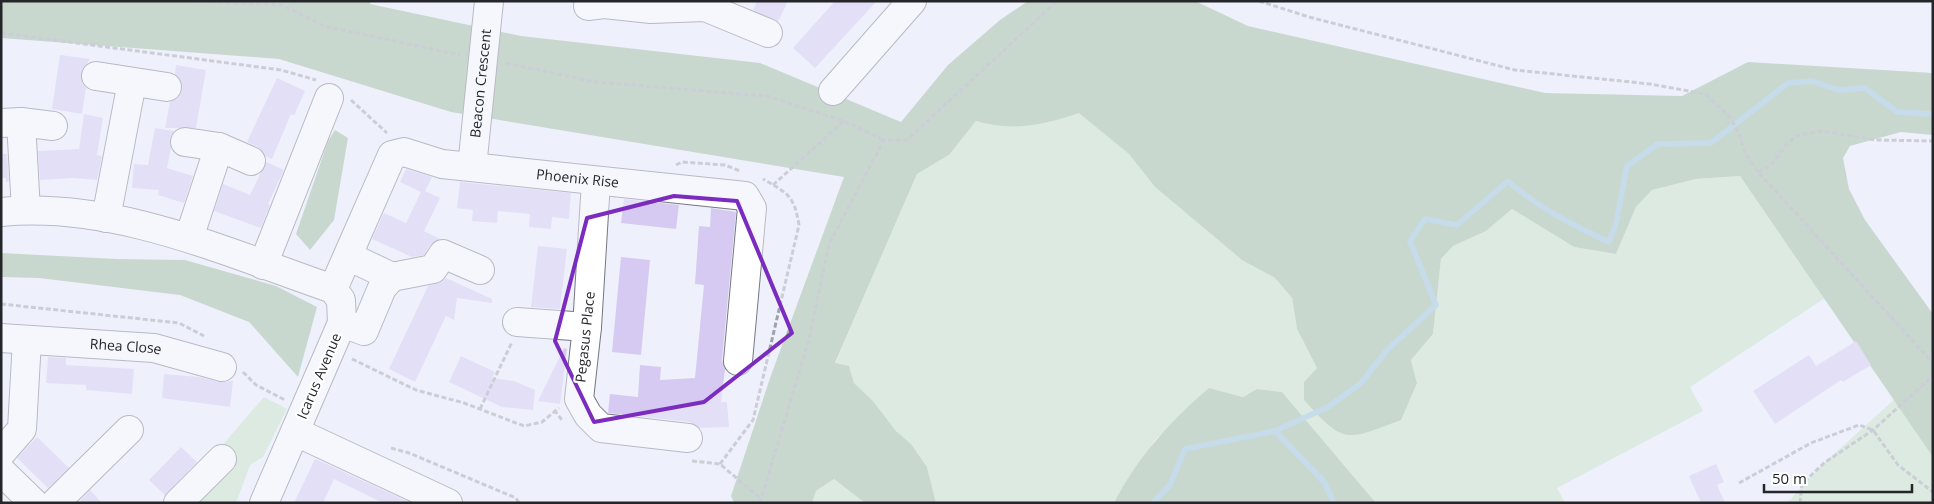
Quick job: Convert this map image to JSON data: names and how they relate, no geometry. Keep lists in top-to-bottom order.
{
  "streets": {
    "street": [
      "Beacon Crescent",
      "Phoenix Rise",
      "Pegasus Place",
      "Rhea Close",
      "Icarus Avenue"
    ]
  },
  "crossings": [
    ["Beacon Crescent", "Phoenix Rise"],
    ["Phoenix Rise", "Pegasus Place"]
  ],
  "scale_bar": "50 m"
}
